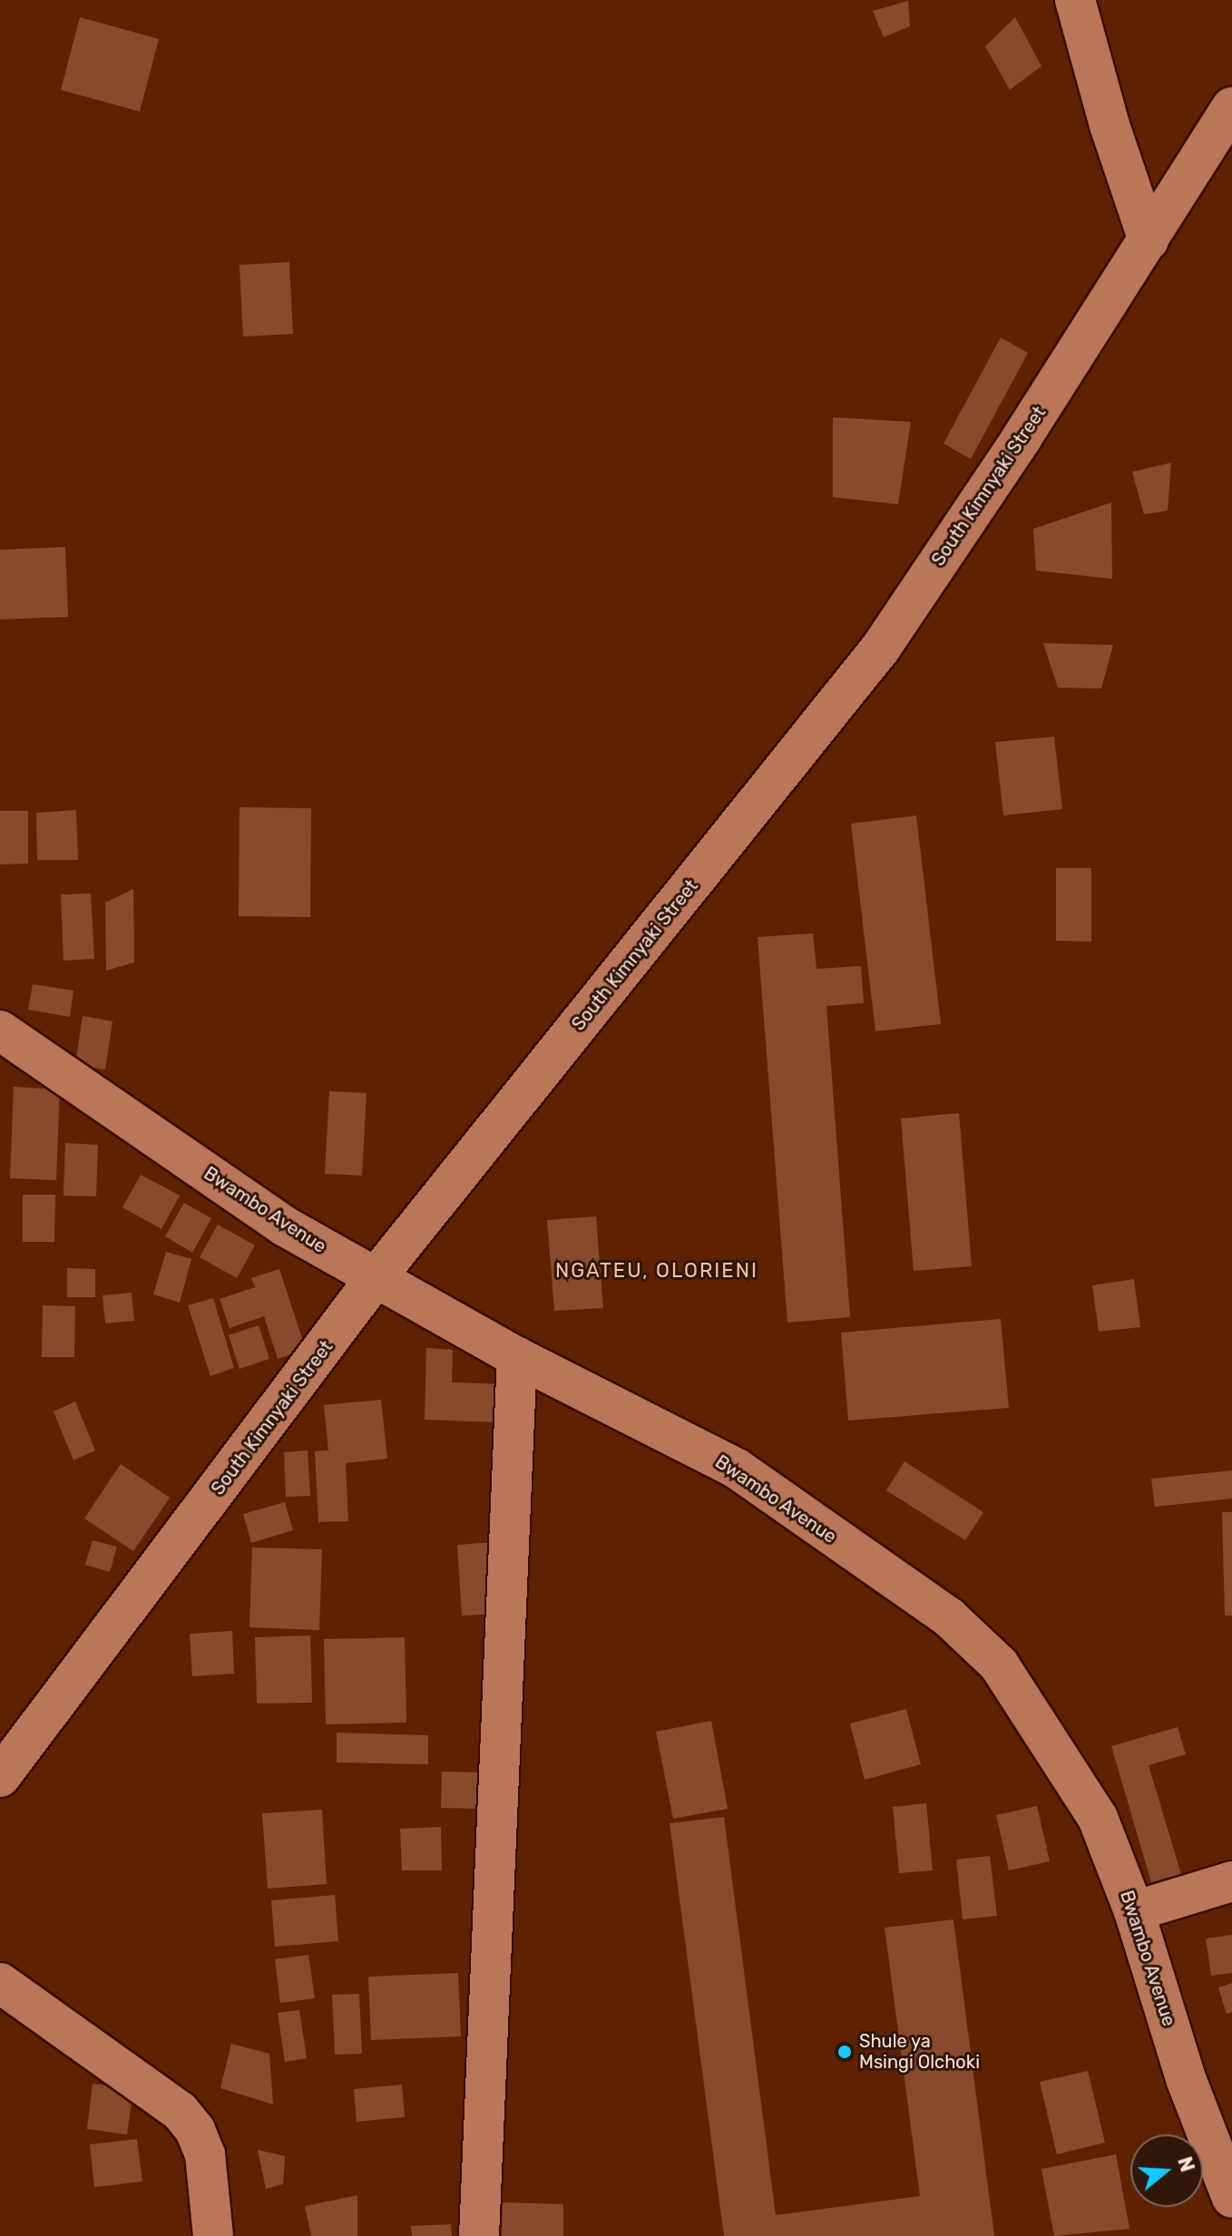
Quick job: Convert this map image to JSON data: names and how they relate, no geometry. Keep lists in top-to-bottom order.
{
  "streets": {
    "street": ["South Kimnyaki Street", "Bwambo Avenue"]
  },
  "crossings": [
    ["South Kimnyaki Street", "Bwambo Avenue"]
  ],
  "districts": ["NGATEU, OLORIENI"],
  "places": ["Shule ya Msingi Olchoki"],
  "north": "right"
}
